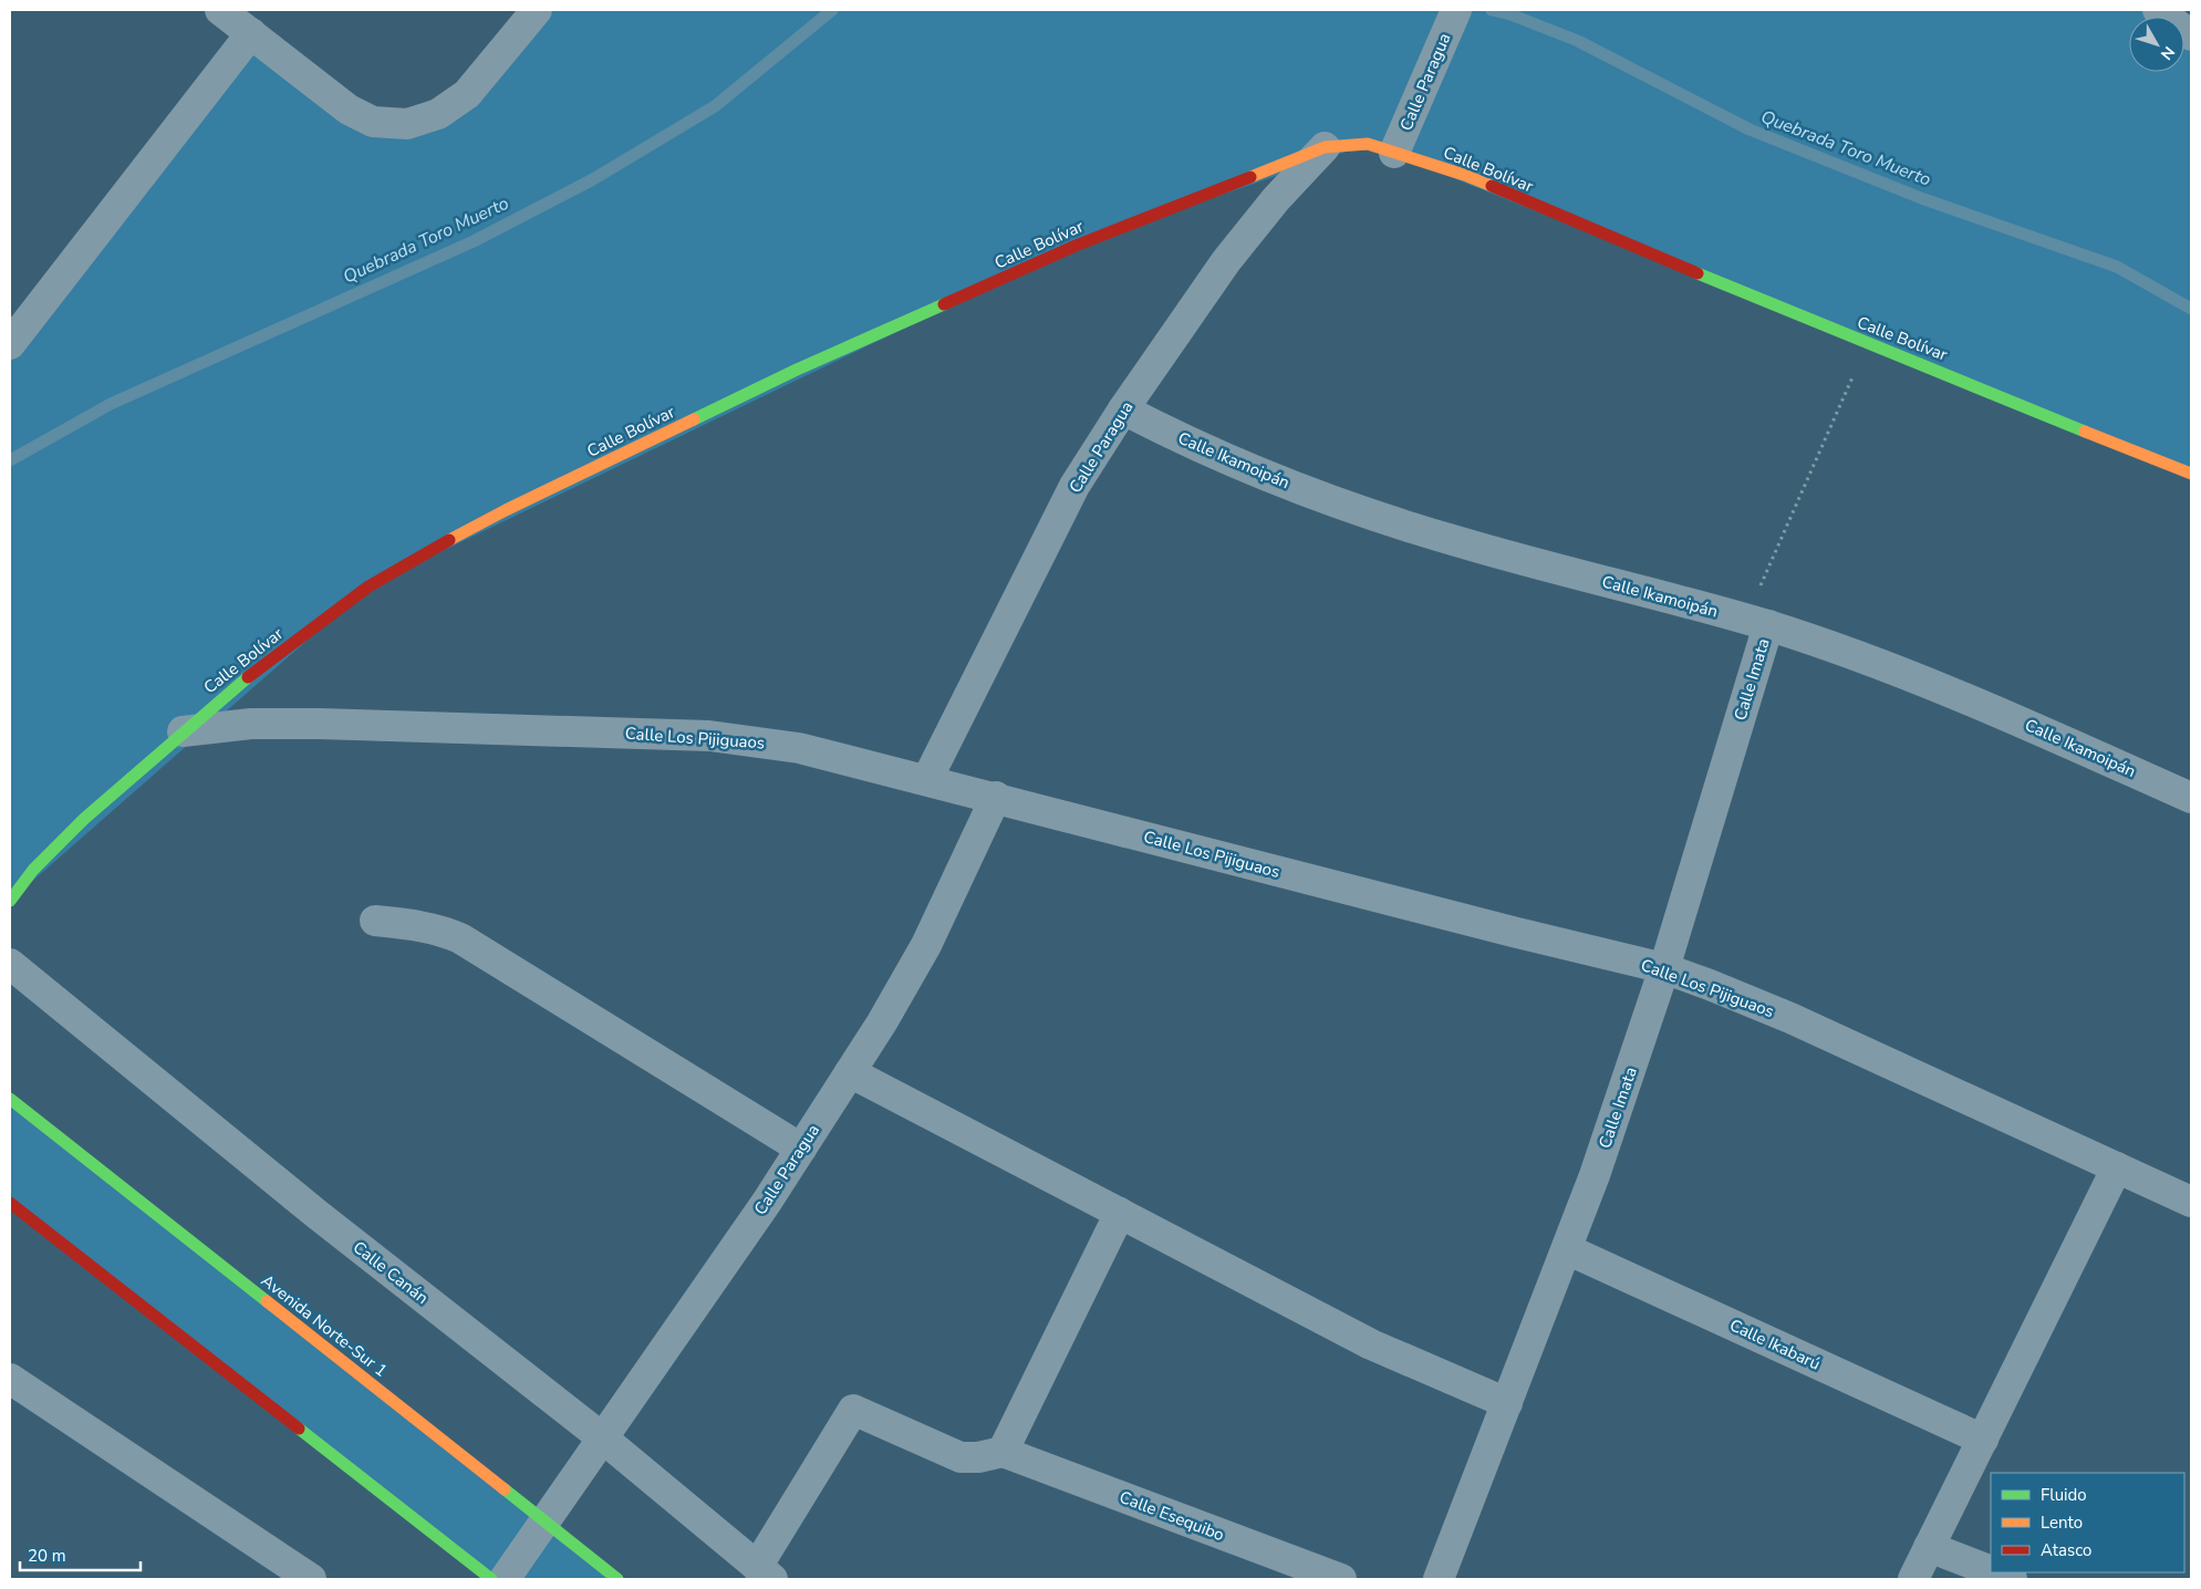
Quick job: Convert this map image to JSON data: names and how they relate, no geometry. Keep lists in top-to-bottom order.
{
  "streets": {
    "street": [
      "Calle Paragua",
      "Calle Bolívar",
      "Calle Ikamoipán",
      "Calle Imata",
      "Calle Los Pijiguaos",
      "Calle Canán",
      "Avenida Norte-Sur 1",
      "Calle Ikabarú",
      "Calle Esequibo"
    ]
  },
  "crossings": [
    ["Calle Paragua", "Calle Bolívar"],
    ["Calle Paragua", "Calle Ikamoipán"],
    ["Calle Paragua", "Calle Los Pijiguaos"],
    ["Calle Paragua", "Calle Canán"],
    ["Calle Paragua", "Avenida Norte-Sur 1"],
    ["Calle Bolívar", "Calle Los Pijiguaos"],
    ["Calle Ikamoipán", "Calle Imata"],
    ["Calle Imata", "Calle Los Pijiguaos"],
    ["Calle Imata", "Calle Ikabarú"]
  ],
  "water": ["Quebrada Toro Muerto"],
  "legend": ["Fluido", "Lento", "Atasco"],
  "scale_bar": "20 m",
  "north": "bottom right"
}
